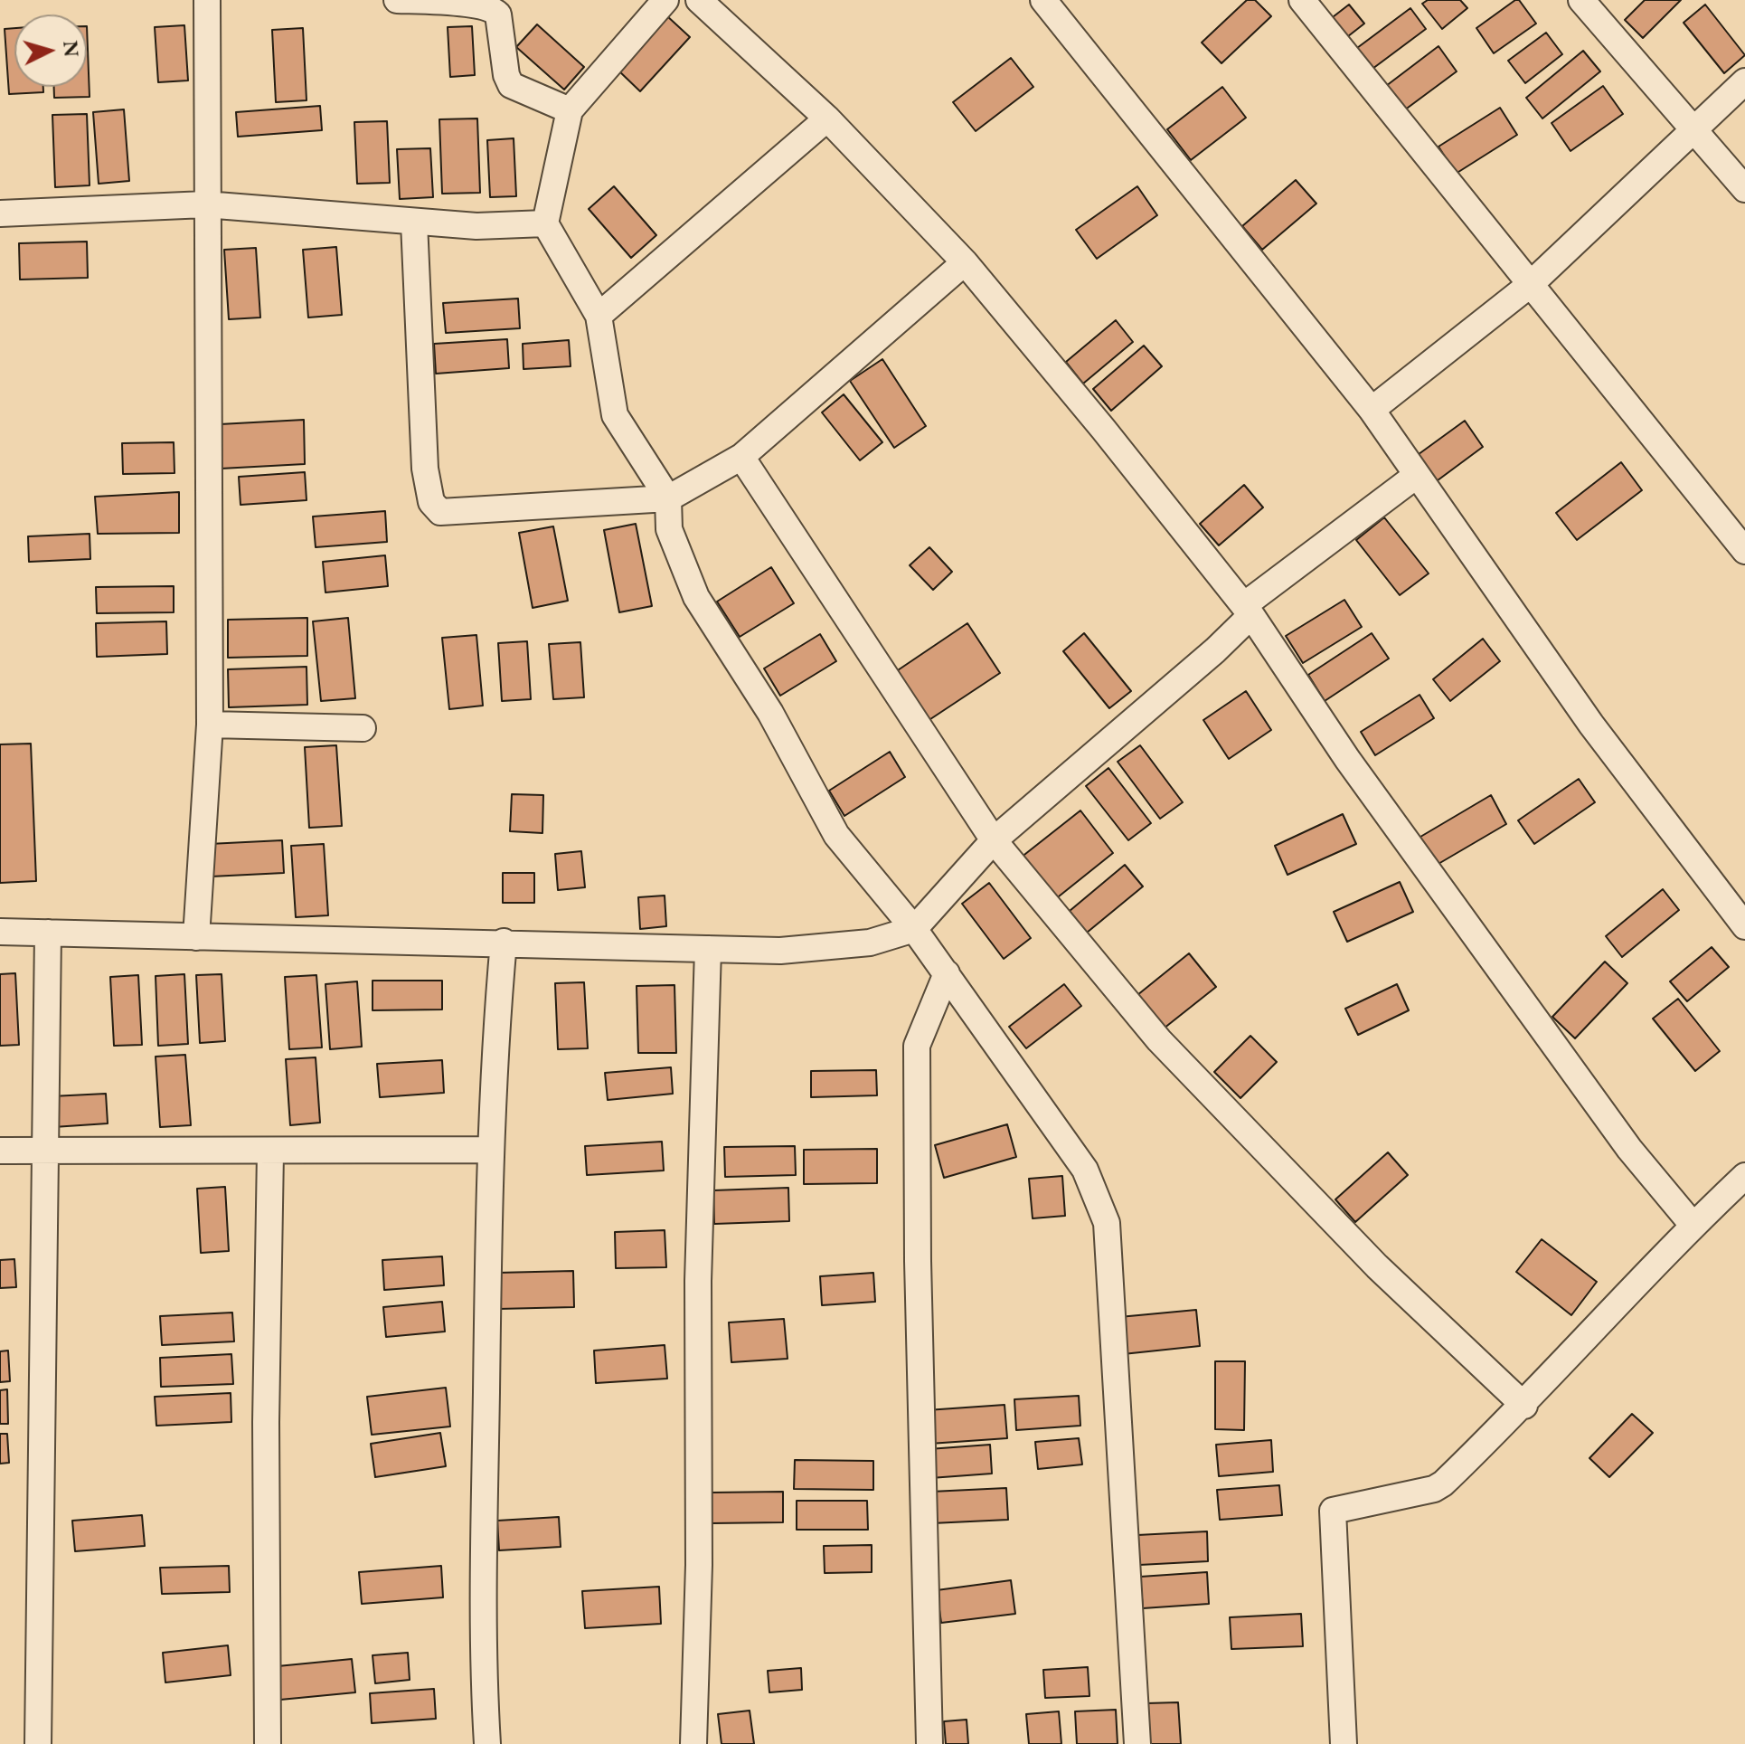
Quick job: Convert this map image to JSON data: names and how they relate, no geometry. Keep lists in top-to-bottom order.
{
  "north": "right"
}
